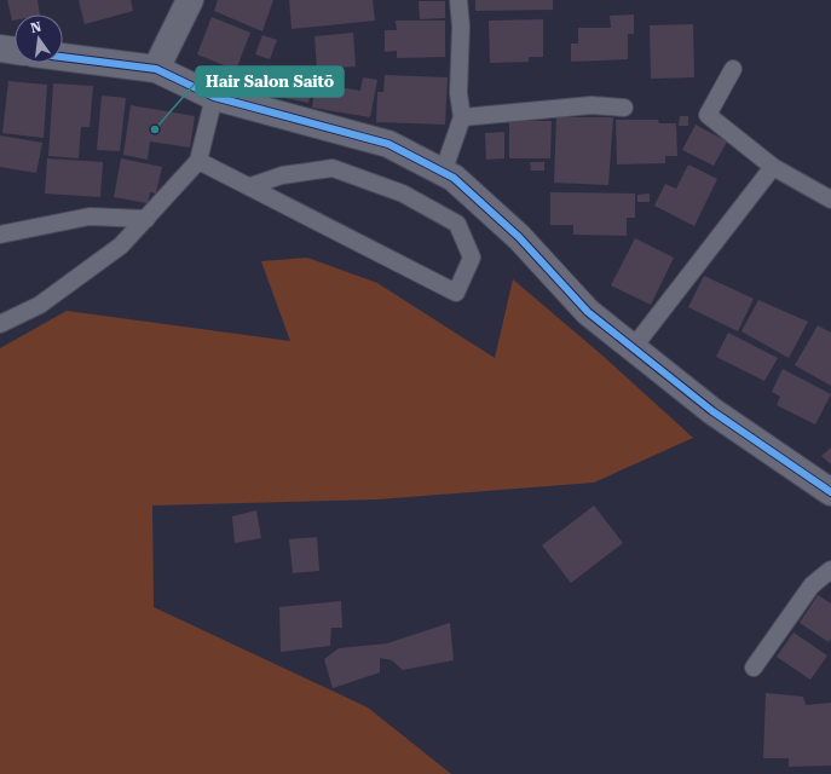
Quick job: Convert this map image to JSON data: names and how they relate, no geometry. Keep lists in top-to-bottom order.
{
  "places": ["Hair Salon Saitō"],
  "north": "top"
}
